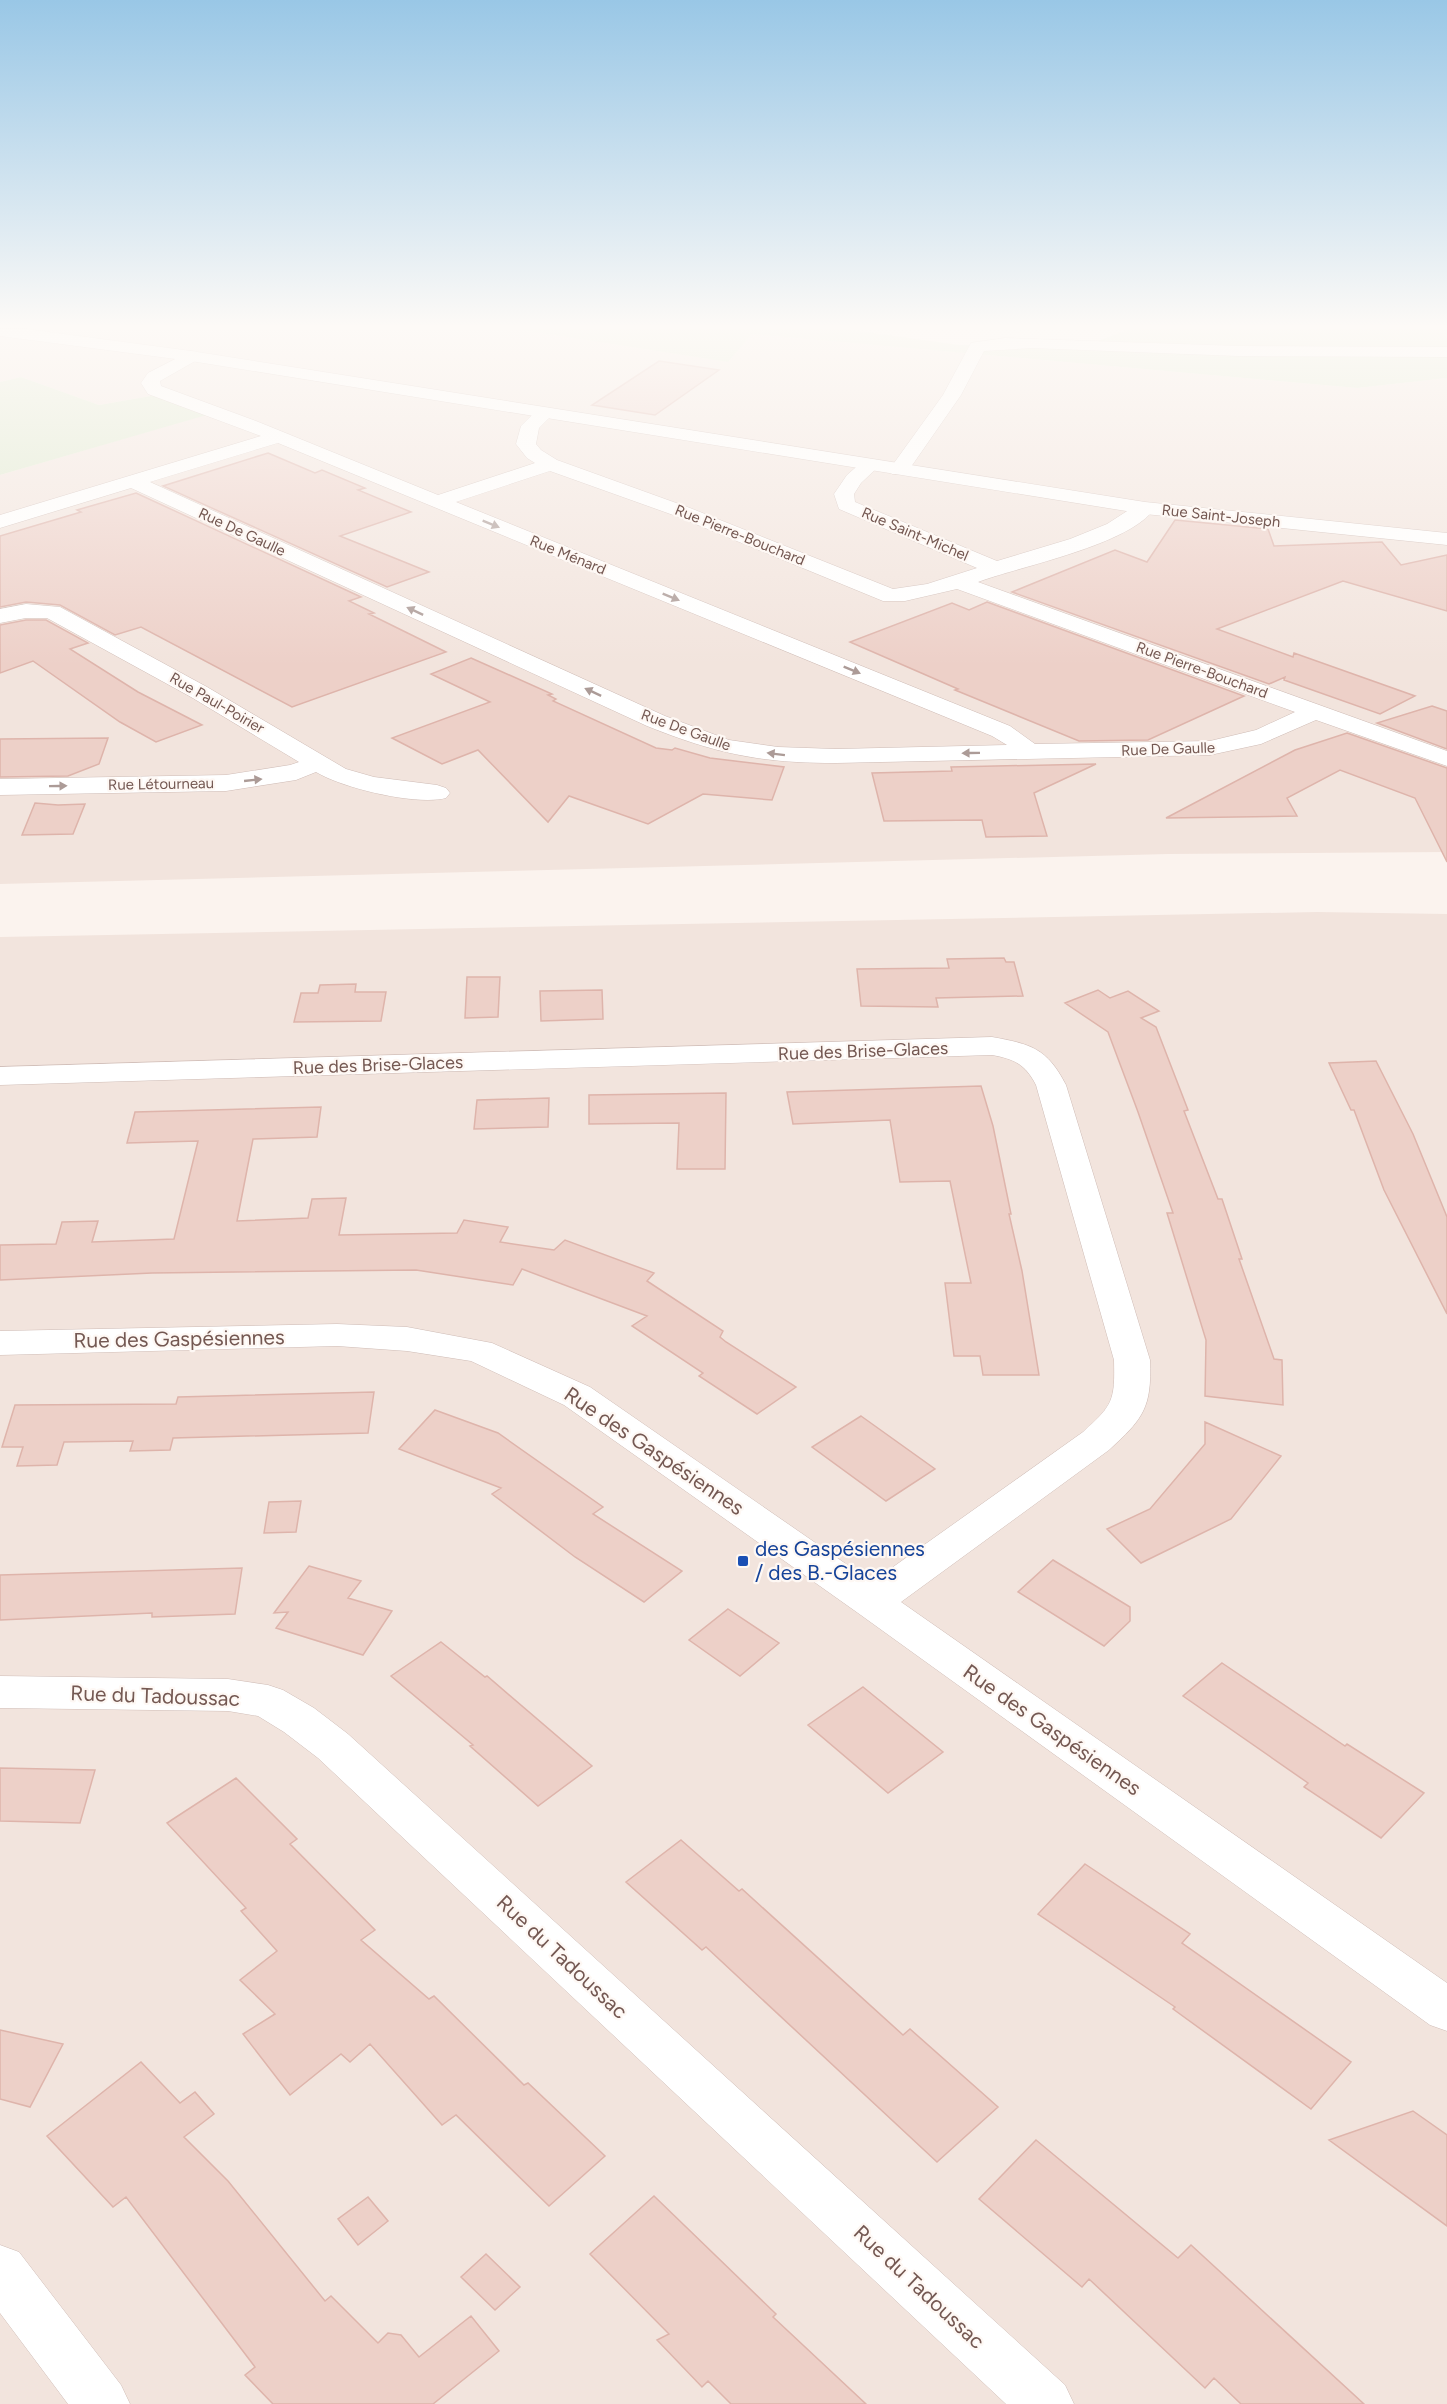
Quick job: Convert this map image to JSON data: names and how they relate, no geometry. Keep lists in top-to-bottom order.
{
  "streets": {
    "street": [
      "Rue Saint-Joseph",
      "Rue De Gaulle",
      "Rue Saint-Michel",
      "Rue Pierre-Bouchard",
      "Rue Ménard",
      "Rue Paul-Poirier",
      "Rue Létourneau",
      "Rue des Brise-Glaces",
      "Rue des Gaspésiennes",
      "Rue du Tadoussac"
    ]
  },
  "crossings": [
    ["Rue Saint-Joseph", "Rue Saint-Michel"],
    ["Rue De Gaulle", "Rue Pierre-Bouchard"],
    ["Rue De Gaulle", "Rue Ménard"],
    ["Rue Saint-Michel", "Rue Pierre-Bouchard"],
    ["Rue Paul-Poirier", "Rue Létourneau"],
    ["Rue des Brise-Glaces", "Rue des Gaspésiennes"]
  ],
  "one_way": ["Rue De Gaulle", "Rue Ménard"],
  "places": {
    "transit": ["des Gaspésiennes / des B.-Glaces"]
  }
}
